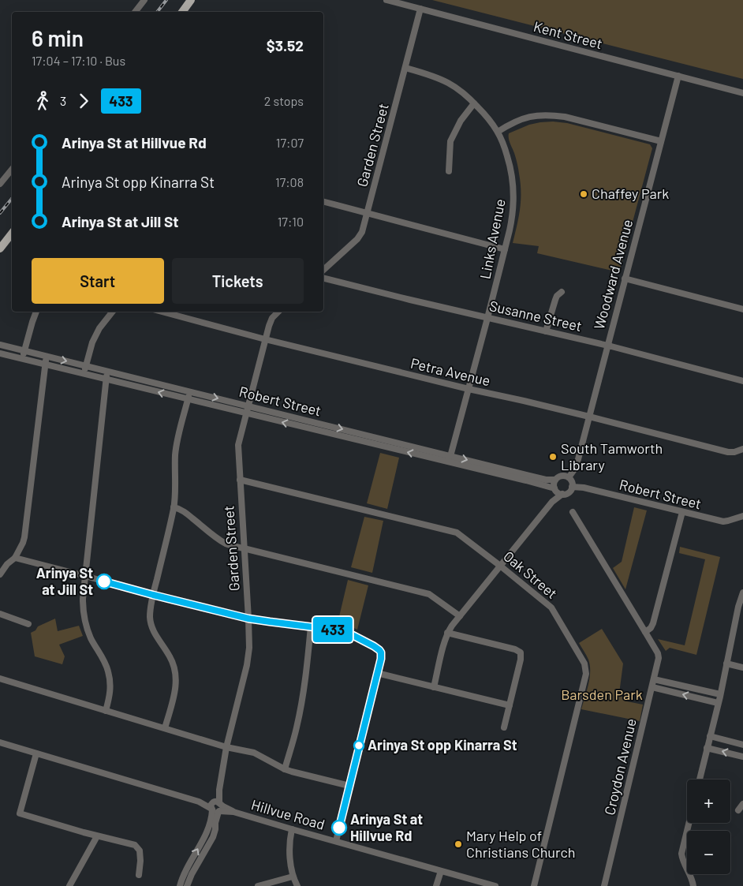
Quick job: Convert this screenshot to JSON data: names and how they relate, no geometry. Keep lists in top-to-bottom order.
{
  "streets": {
    "street": [
      "Kent Street",
      "Garden Street",
      "Links Avenue",
      "Woodward Avenue",
      "Susanne Street",
      "Petra Avenue",
      "Robert Street",
      "Oak Street",
      "Croydon Avenue",
      "Hillvue Road"
    ]
  },
  "crossings": [
    ["Kent Street", "Garden Street"],
    ["Kent Street", "Woodward Avenue"],
    ["Garden Street", "Links Avenue"],
    ["Garden Street", "Petra Avenue"],
    ["Garden Street", "Robert Street"],
    ["Garden Street", "Oak Street"],
    ["Garden Street", "Hillvue Road"],
    ["Links Avenue", "Susanne Street"],
    ["Links Avenue", "Petra Avenue"],
    ["Links Avenue", "Robert Street"],
    ["Woodward Avenue", "Susanne Street"],
    ["Woodward Avenue", "Petra Avenue"],
    ["Woodward Avenue", "Robert Street"]
  ],
  "parks": ["Barsden Park"],
  "places": [
    "Chaffey Park",
    "South Tamworth Library",
    "Arinya St at Jill St",
    "Arinya St opp Kinarra St",
    "Arinya St at Hillvue Rd",
    "Mary Help of Christians Church"
  ],
  "lines": ["bus line 433"],
  "page": {
    "on_map": "433",
    "heading": ["6 min", "17:04 – 17:10 · Bus", "$3.52"],
    "legs": ["3", "433", "2 stops"],
    "list": [
      {
        "name": "Arinya St at Hillvue Rd",
        "value": "17:07"
      },
      {
        "name": "Arinya St opp Kinarra St",
        "value": "17:08"
      },
      {
        "name": "Arinya St at Jill St",
        "value": "17:10"
      }
    ],
    "buttons": ["Start", "Tickets"],
    "map_buttons": ["+", "−"]
  }
}
